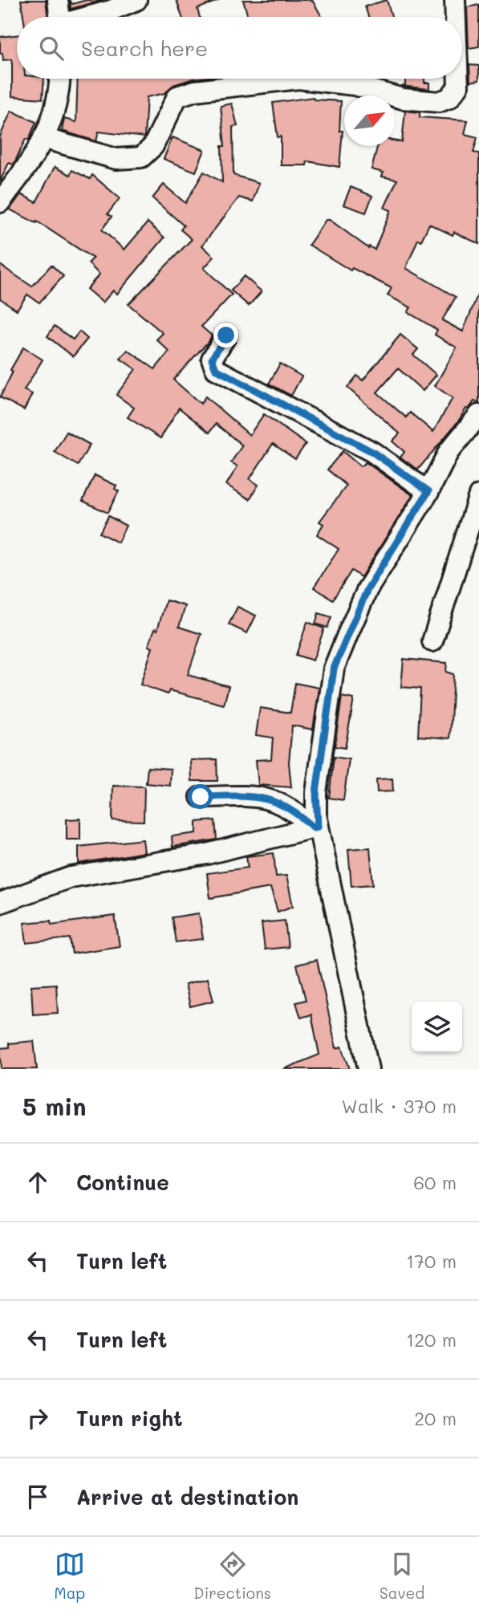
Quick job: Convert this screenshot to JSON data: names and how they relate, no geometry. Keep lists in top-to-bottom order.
{
  "north": "top right",
  "page": {
    "search": "Search here",
    "heading": ["5 min", "Walk · 370 m"],
    "list": [
      ["Continue", "60 m"],
      ["Turn left", "170 m"],
      ["Turn left", "120 m"],
      ["Turn right", "20 m"],
      "Arrive at destination"
    ],
    "nav": ["Map", "Directions", "Saved"]
  }
}
